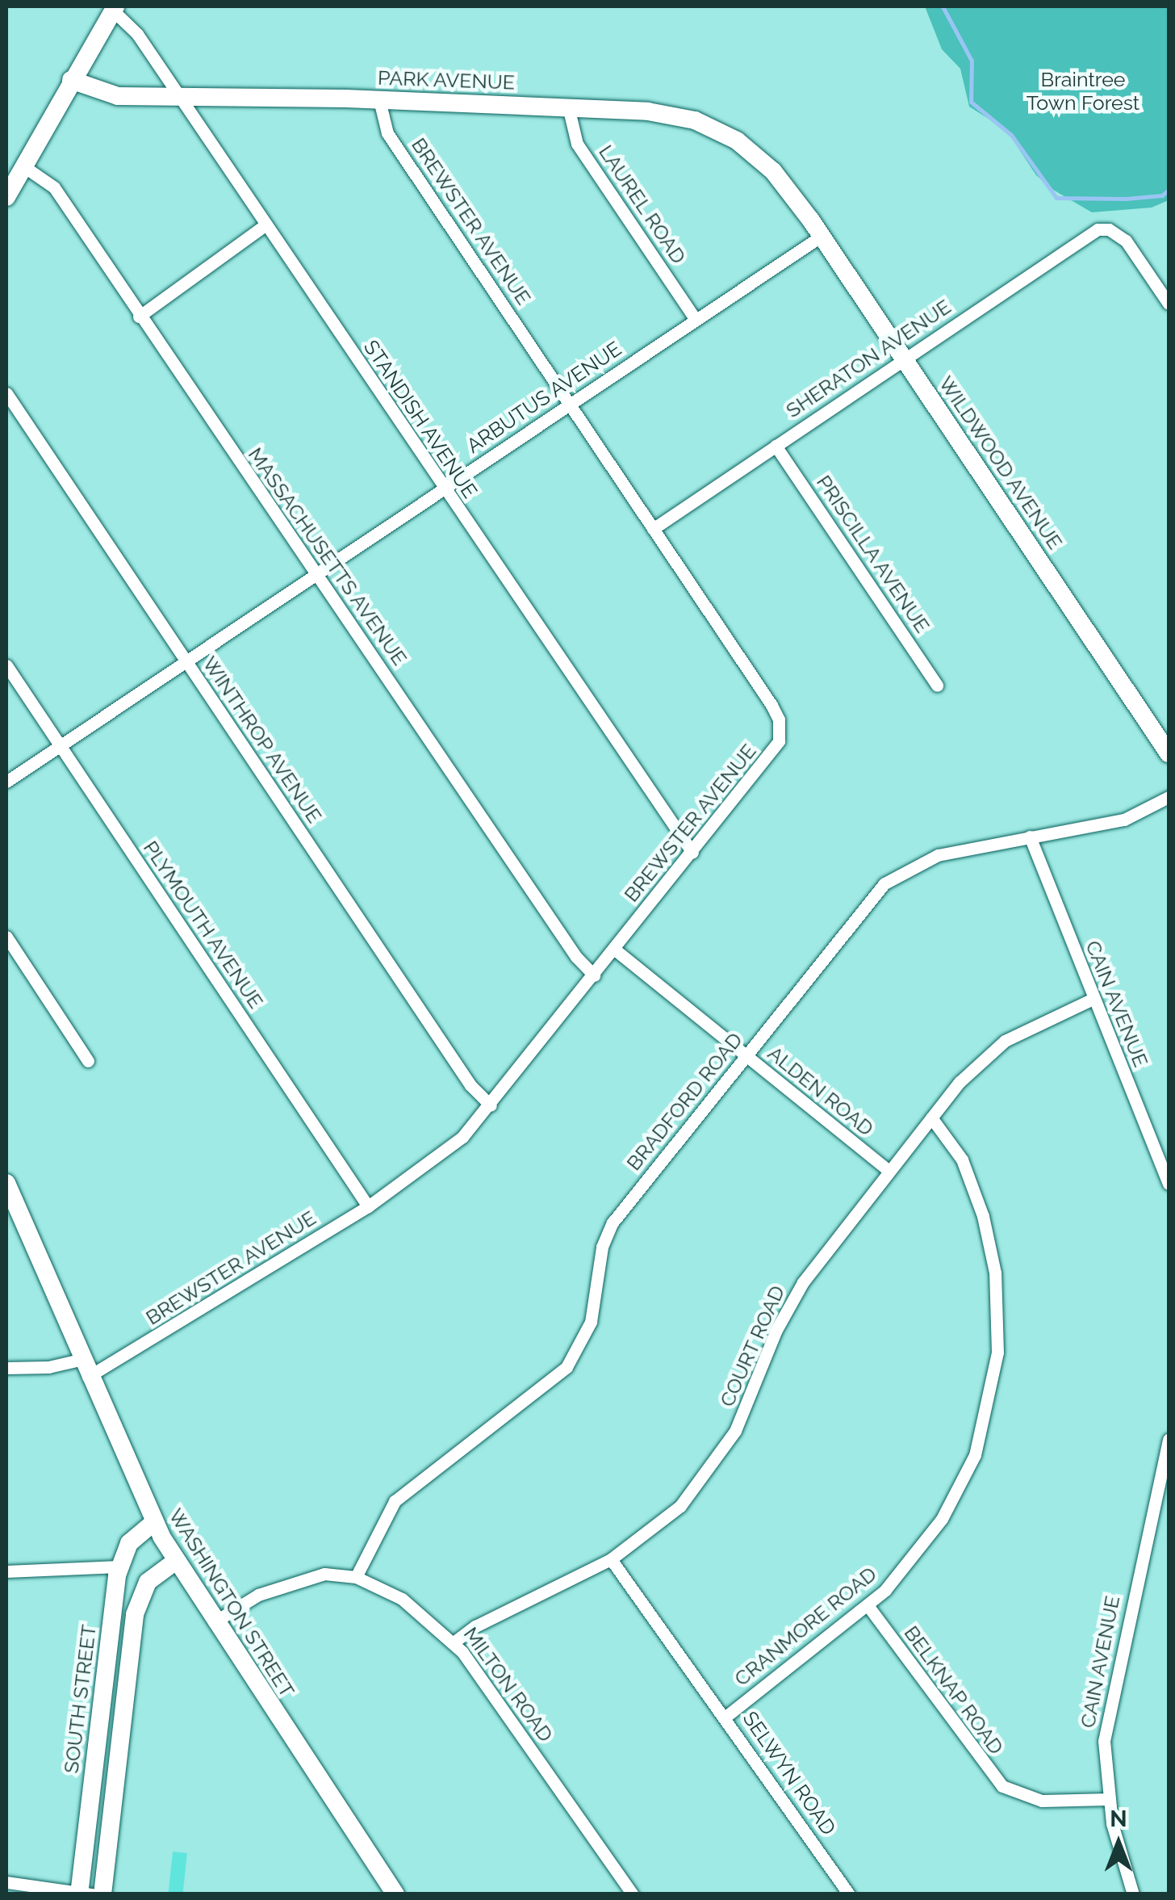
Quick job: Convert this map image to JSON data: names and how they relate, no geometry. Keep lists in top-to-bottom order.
{
  "streets": {
    "main road": [
      "PARK AVENUE",
      "WILDWOOD AVENUE",
      "WASHINGTON STREET",
      "SOUTH STREET"
    ],
    "street": [
      "LAUREL ROAD",
      "BREWSTER AVENUE",
      "SHERATON AVENUE",
      "ARBUTUS AVENUE",
      "STANDISH AVENUE",
      "PRISCILLA AVENUE",
      "MASSACHUSETTS AVENUE",
      "WINTHROP AVENUE",
      "PLYMOUTH AVENUE",
      "CAIN AVENUE",
      "ALDEN ROAD",
      "BRADFORD ROAD",
      "COURT ROAD",
      "CRANMORE ROAD",
      "MILTON ROAD",
      "BELKNAP ROAD",
      "SELWYN ROAD"
    ]
  },
  "crossings": [
    ["PARK AVENUE", "LAUREL ROAD"],
    ["PARK AVENUE", "BREWSTER AVENUE"],
    ["PARK AVENUE", "STANDISH AVENUE"],
    ["PARK AVENUE", "WILDWOOD AVENUE"],
    ["LAUREL ROAD", "ARBUTUS AVENUE"],
    ["BREWSTER AVENUE", "SHERATON AVENUE"],
    ["BREWSTER AVENUE", "ARBUTUS AVENUE"],
    ["BREWSTER AVENUE", "STANDISH AVENUE"],
    ["BREWSTER AVENUE", "MASSACHUSETTS AVENUE"],
    ["BREWSTER AVENUE", "WINTHROP AVENUE"],
    ["BREWSTER AVENUE", "PLYMOUTH AVENUE"],
    ["BREWSTER AVENUE", "ALDEN ROAD"],
    ["BREWSTER AVENUE", "WASHINGTON STREET"],
    ["SHERATON AVENUE", "WILDWOOD AVENUE"],
    ["SHERATON AVENUE", "PRISCILLA AVENUE"],
    ["ARBUTUS AVENUE", "STANDISH AVENUE"],
    ["ARBUTUS AVENUE", "WILDWOOD AVENUE"],
    ["ARBUTUS AVENUE", "MASSACHUSETTS AVENUE"],
    ["ARBUTUS AVENUE", "WINTHROP AVENUE"],
    ["ARBUTUS AVENUE", "PLYMOUTH AVENUE"],
    ["CAIN AVENUE", "BRADFORD ROAD"],
    ["CAIN AVENUE", "COURT ROAD"],
    ["CAIN AVENUE", "BELKNAP ROAD"],
    ["ALDEN ROAD", "BRADFORD ROAD"],
    ["ALDEN ROAD", "COURT ROAD"],
    ["BRADFORD ROAD", "MILTON ROAD"],
    ["COURT ROAD", "CRANMORE ROAD"],
    ["COURT ROAD", "MILTON ROAD"],
    ["COURT ROAD", "SELWYN ROAD"],
    ["WASHINGTON STREET", "MILTON ROAD"],
    ["WASHINGTON STREET", "SOUTH STREET"],
    ["CRANMORE ROAD", "BELKNAP ROAD"],
    ["CRANMORE ROAD", "SELWYN ROAD"]
  ],
  "parks": ["Braintree Town Forest"],
  "north": "top"
}
